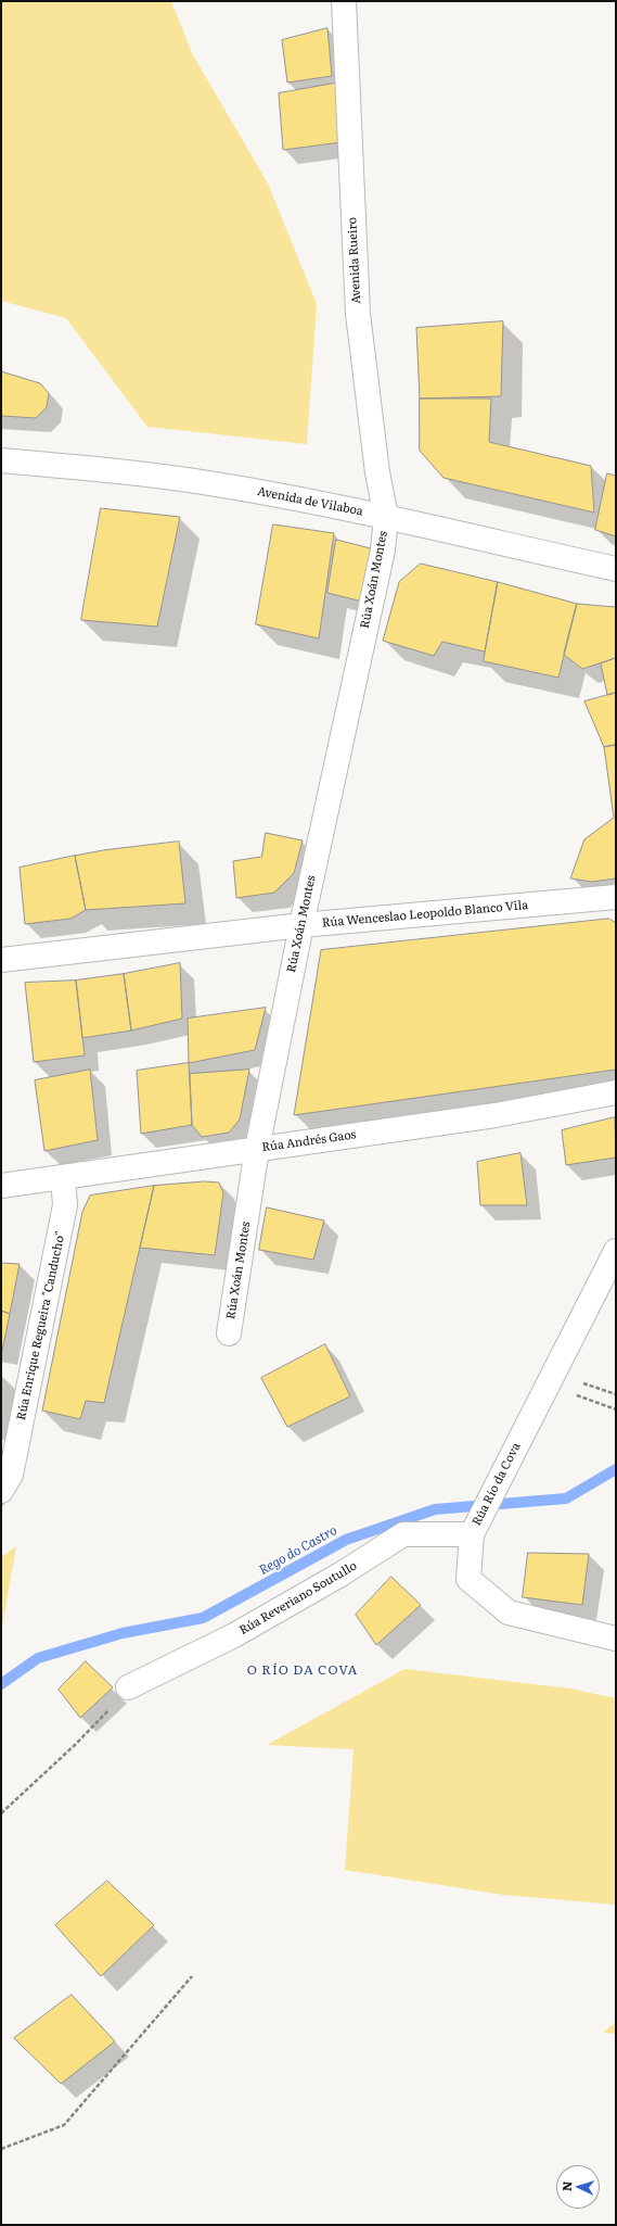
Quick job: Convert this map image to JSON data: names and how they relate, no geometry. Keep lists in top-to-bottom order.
{
  "streets": {
    "main road": [
      "Avenida Rueiro",
      "Avenida de Vilaboa",
      "Rúa Xoán Montes",
      "Rúa Wenceslao Leopoldo Blanco Vila",
      "Rúa Andrés Gaos",
      "Rúa Enrique Regueira \"Canducho\"",
      "Rúa Río da Cova",
      "Rúa Reveriano Soutullo"
    ]
  },
  "crossings": [
    ["Avenida Rueiro", "Avenida de Vilaboa"],
    ["Avenida Rueiro", "Rúa Xoán Montes"],
    ["Avenida de Vilaboa", "Rúa Xoán Montes"],
    ["Rúa Xoán Montes", "Rúa Wenceslao Leopoldo Blanco Vila"],
    ["Rúa Xoán Montes", "Rúa Andrés Gaos"],
    ["Rúa Andrés Gaos", "Rúa Enrique Regueira \"Canducho\""],
    ["Rúa Río da Cova", "Rúa Reveriano Soutullo"]
  ],
  "districts": ["O RÍO DA COVA"],
  "water": ["Rego do Castro"],
  "north": "left"
}
